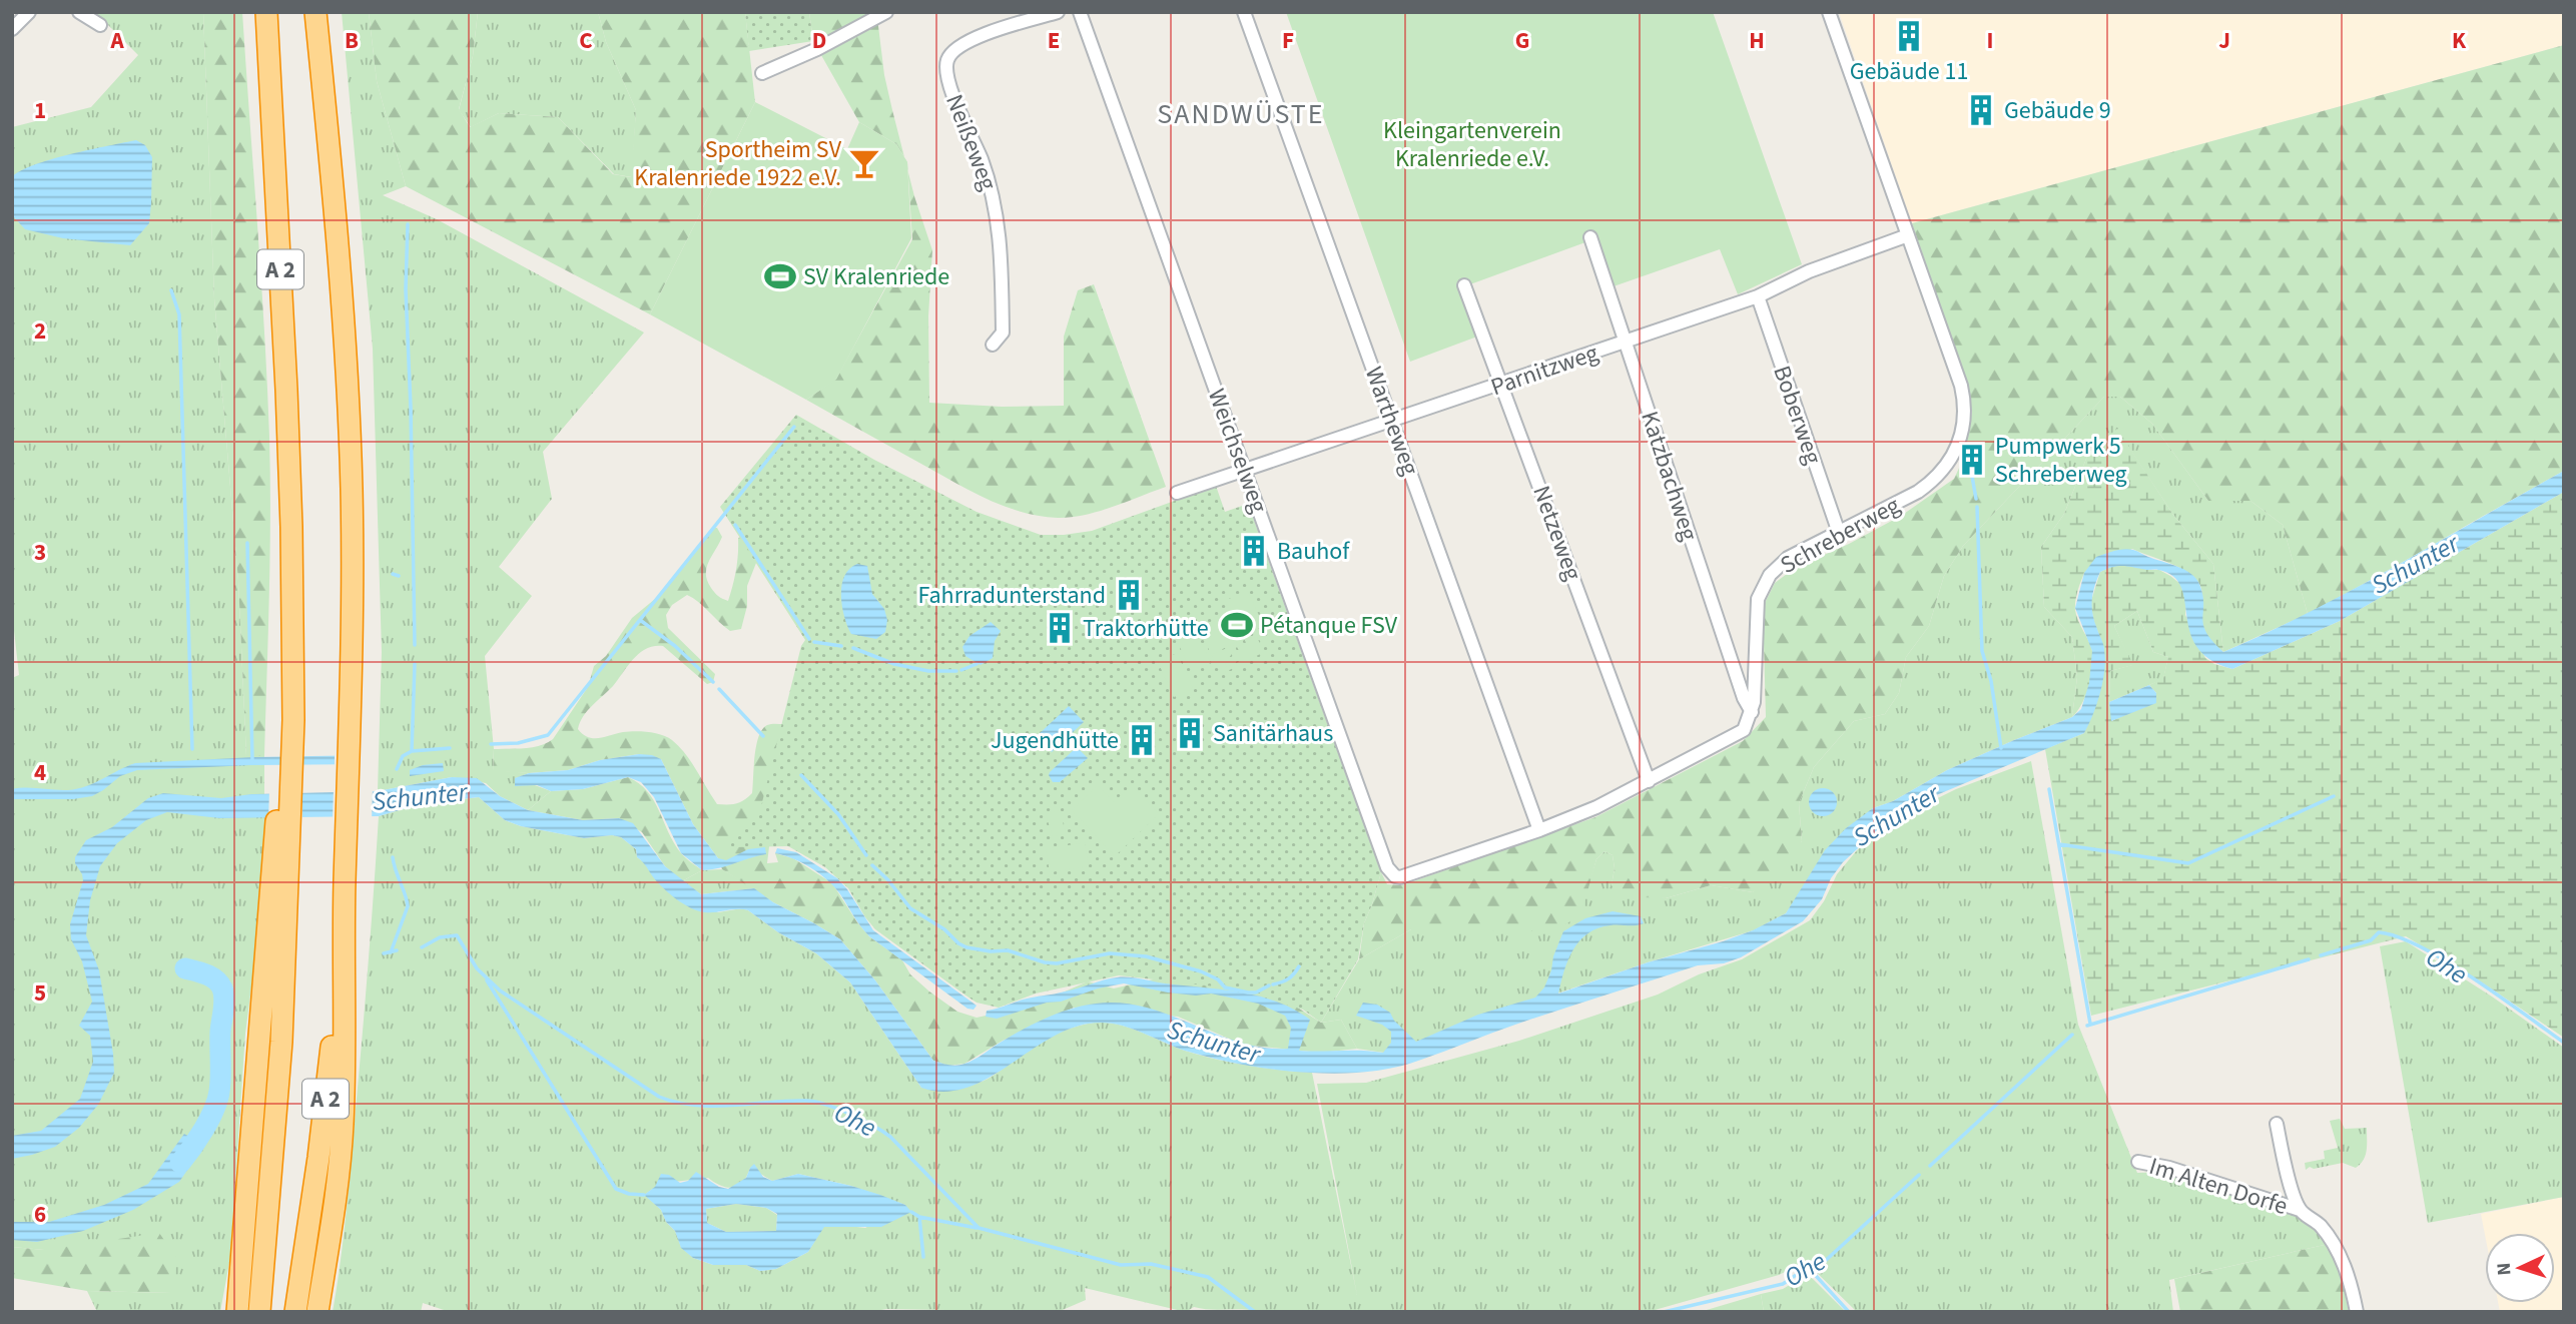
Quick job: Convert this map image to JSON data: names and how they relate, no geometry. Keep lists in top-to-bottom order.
{
  "streets": {
    "highway": ["A 2"],
    "street": [
      "Neißeweg",
      "Parnitzweg",
      "Boberweg",
      "Wartheweg",
      "Weichselweg",
      "Katzbachweg",
      "Netzeweg",
      "Schreberweg",
      "Im Alten Dorfe"
    ]
  },
  "crossings": [
    ["Parnitzweg", "Boberweg"],
    ["Parnitzweg", "Wartheweg"],
    ["Parnitzweg", "Weichselweg"],
    ["Parnitzweg", "Katzbachweg"],
    ["Parnitzweg", "Netzeweg"],
    ["Parnitzweg", "Schreberweg"],
    ["Boberweg", "Schreberweg"],
    ["Wartheweg", "Weichselweg"],
    ["Katzbachweg", "Schreberweg"]
  ],
  "districts": ["SANDWÜSTE"],
  "water": ["Schunter", "Ohe"],
  "parks": ["Kleingartenverein Kralenriede e.V."],
  "places": {
    "building": [
      "Gebäude 11",
      "Gebäude 9",
      "Pumpwerk 5 Schreberweg",
      "Bauhof",
      "Fahrradunterstand",
      "Traktorhütte",
      "Sanitärhaus",
      "Jugendhütte"
    ],
    "bar": ["Sportheim SV Kralenriede 1922 e.V."],
    "sports": ["SV Kralenriede", "Pétanque FSV"]
  },
  "north": "left",
  "grid": {
    "columns": [
      "A",
      "B",
      "C",
      "D",
      "E",
      "F",
      "G",
      "H",
      "I",
      "J",
      "K"
    ],
    "rows": [
      "1",
      "2",
      "3",
      "4",
      "5",
      "6"
    ]
  }
}
